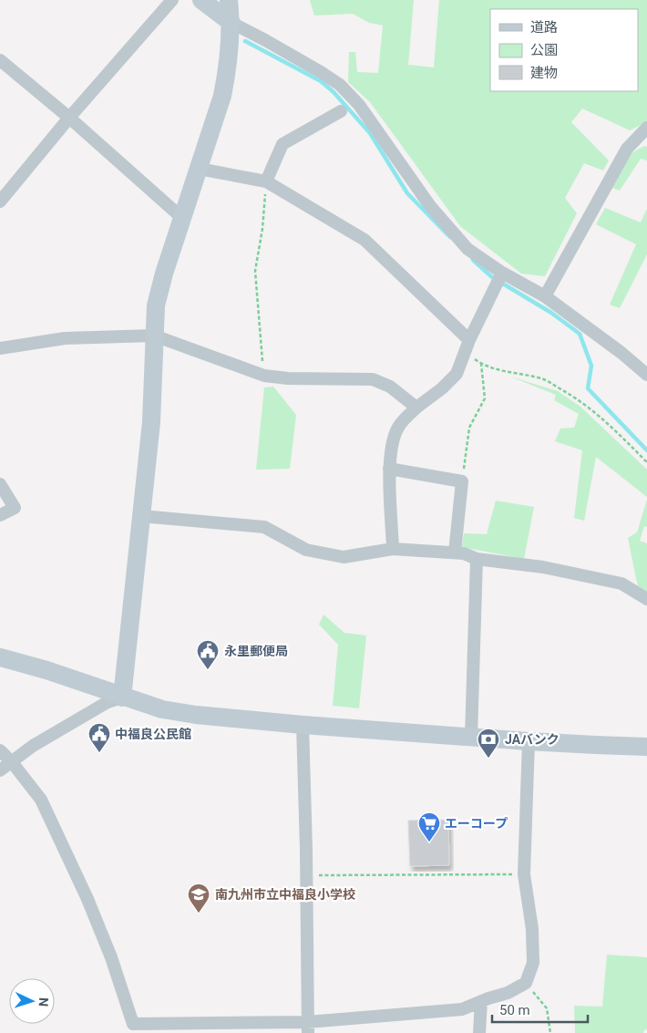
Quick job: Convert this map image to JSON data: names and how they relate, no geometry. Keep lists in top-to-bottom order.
{
  "places": {
    "public building": ["永里郵便局", "中福良公民館"],
    "bank": ["JAバンク"],
    "supermarket": ["エーコープ"],
    "school or university": ["南九州市立中福良小学校"]
  },
  "legend": ["道路", "公園", "建物"],
  "scale_bar": "50 m",
  "north": "right"
}
